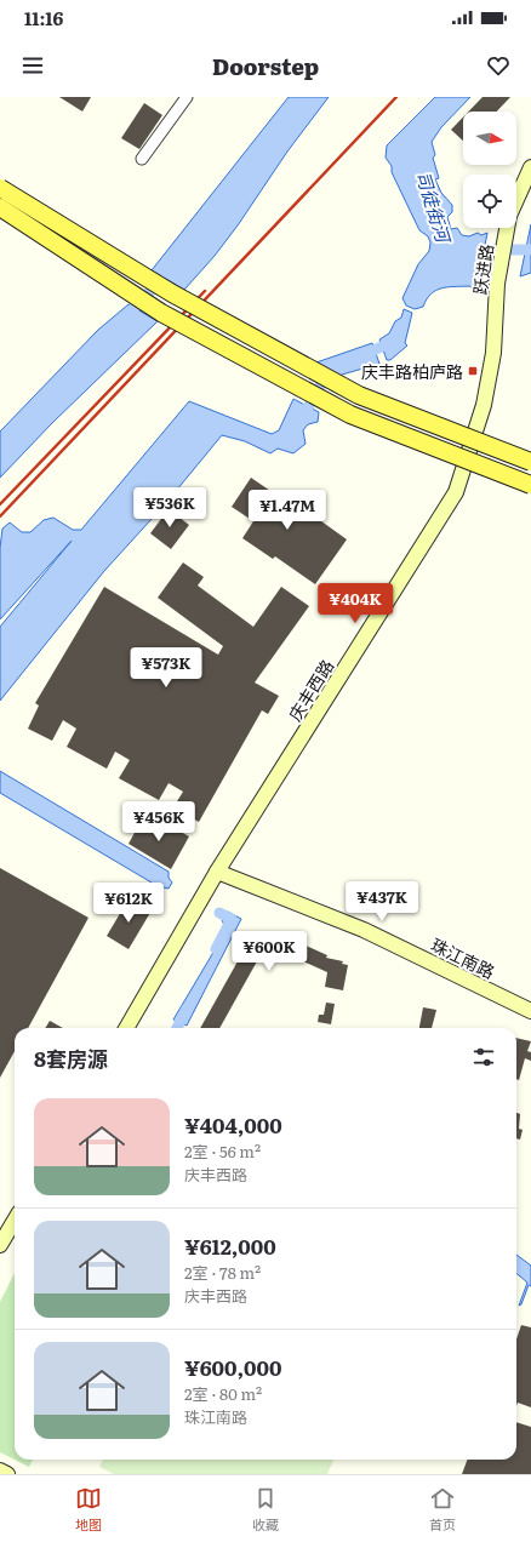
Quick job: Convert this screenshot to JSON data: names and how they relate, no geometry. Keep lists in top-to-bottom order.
{
  "streets": {
    "street": ["跃进路", "庆丰西路", "珠江南路"]
  },
  "crossings": [
    ["跃进路", "庆丰西路"],
    ["庆丰西路", "珠江南路"]
  ],
  "water": ["司徒街河"],
  "places": {
    "transit": ["庆丰路柏庐路"]
  },
  "north": "right",
  "page": {
    "status": "11:16",
    "header": "Doorstep",
    "price": [
      "¥536K",
      "¥1.47M",
      "¥404K",
      "¥573K",
      "¥456K",
      "¥437K",
      "¥612K",
      "¥600K"
    ],
    "heading": "8套房源",
    "list": [
      {
        "name": "¥404,000",
        "note": "2室 · 56 m² · 庆丰西路"
      },
      {
        "name": "¥612,000",
        "note": "2室 · 78 m² · 庆丰西路"
      },
      {
        "name": "¥600,000",
        "note": "2室 · 80 m² · 珠江南路"
      }
    ],
    "tabs": ["地图", "收藏", "首页"]
  }
}
